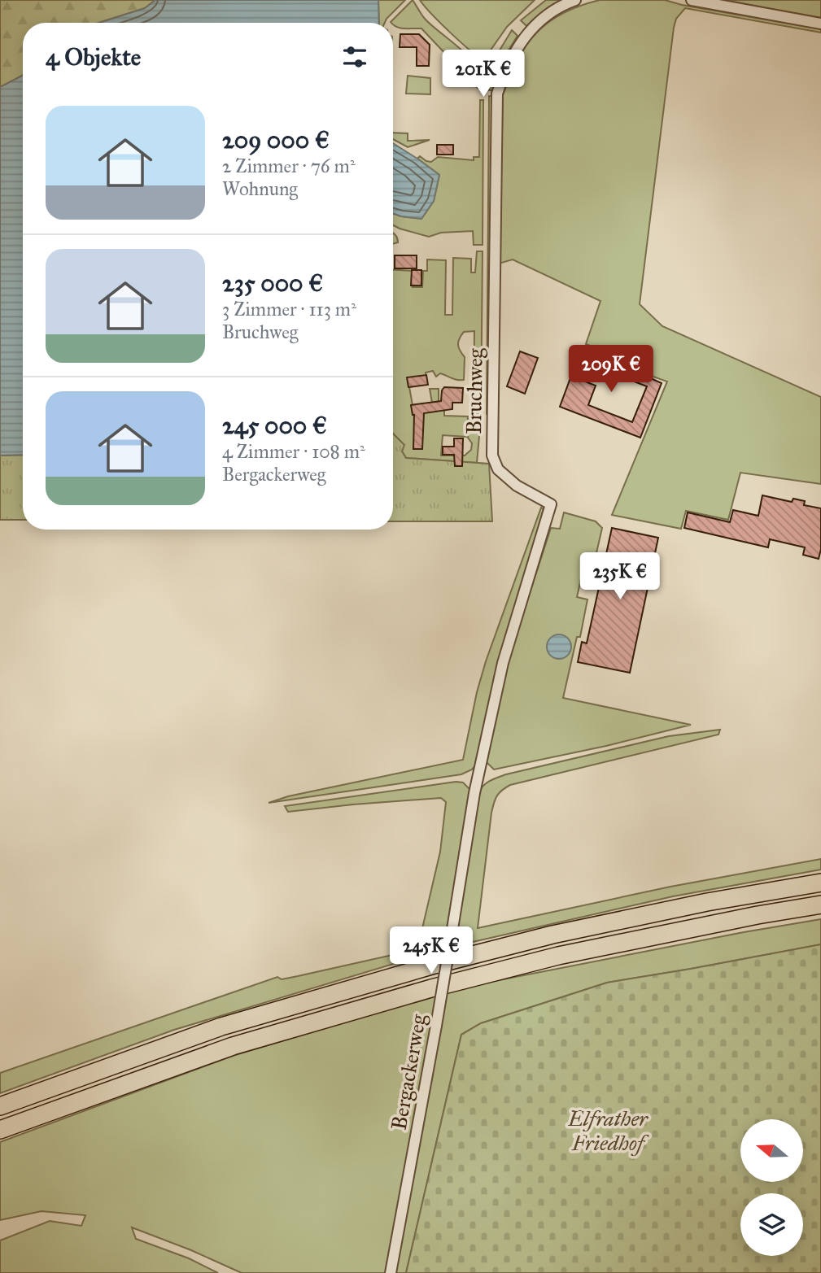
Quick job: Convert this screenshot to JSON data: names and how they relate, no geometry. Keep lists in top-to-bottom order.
{
  "streets": {
    "street": ["Bruchweg", "Bergackerweg"]
  },
  "crossings": [
    ["Bruchweg", "Bergackerweg"]
  ],
  "parks": ["Elfrather Friedhof"],
  "north": "left",
  "page": {
    "heading": "4 Objekte",
    "price": [
      "201K €",
      "209K €",
      "235K €",
      "245K €"
    ],
    "list": [
      {
        "name": "209 000 €",
        "note": "2 Zimmer · 76 m² · Wohnung"
      },
      {
        "name": "235 000 €",
        "note": "3 Zimmer · 113 m² · Bruchweg"
      },
      {
        "name": "245 000 €",
        "note": "4 Zimmer · 108 m² · Bergackerweg"
      }
    ]
  }
}
